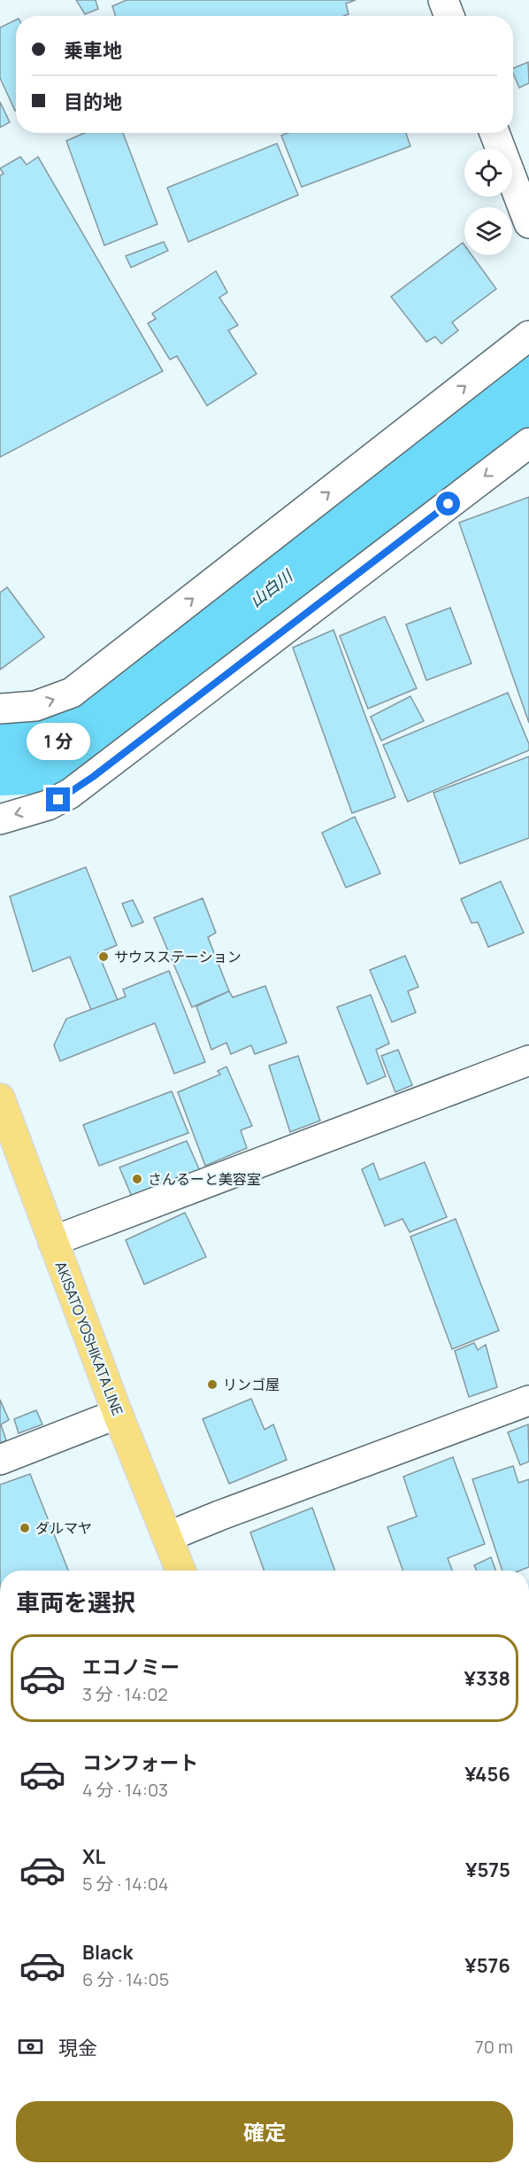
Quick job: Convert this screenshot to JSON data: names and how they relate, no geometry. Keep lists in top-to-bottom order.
{
  "streets": {
    "main road": ["AKISATO YOSHIKATA LINE"]
  },
  "water": ["山白川"],
  "places": [
    "サウスステーション",
    "さんるーと美容室",
    "リンゴ屋",
    "ダルマヤ"
  ],
  "page": {
    "banner": ["乗車地", "目的地"],
    "bubble": "1 分",
    "heading": "車両を選択",
    "list": [
      {
        "name": "エコノミー",
        "note": "3 分 · 14:02",
        "value": "¥338"
      },
      {
        "name": "コンフォート",
        "note": "4 分 · 14:03",
        "value": "¥456"
      },
      {
        "name": "XL",
        "note": "5 分 · 14:04",
        "value": "¥575"
      },
      {
        "name": "Black",
        "note": "6 分 · 14:05",
        "value": "¥576"
      }
    ],
    "pay": ["現金", "70 m"],
    "buttons": "確定"
  }
}
